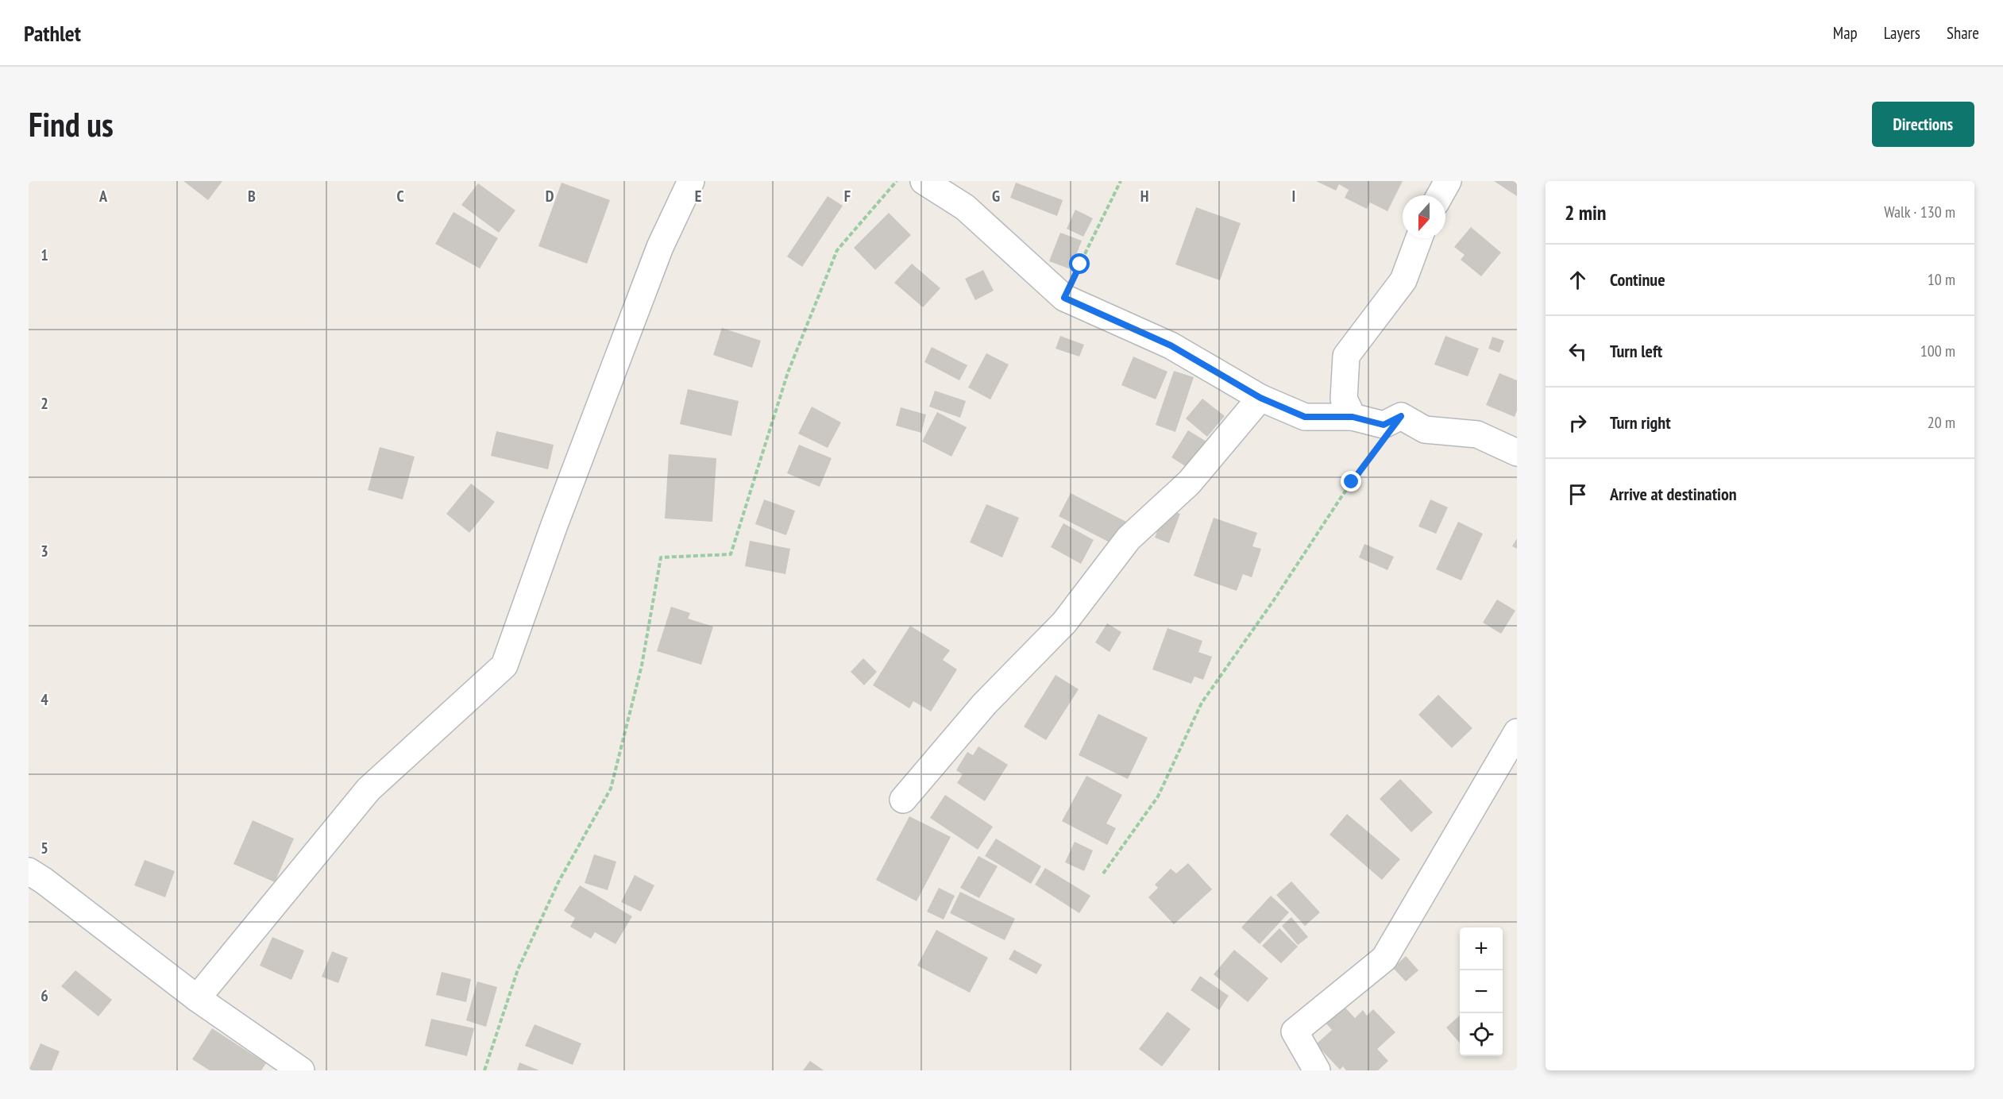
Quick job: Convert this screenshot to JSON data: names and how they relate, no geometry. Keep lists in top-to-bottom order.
{
  "north": "bottom",
  "page": {
    "header": "Pathlet",
    "nav": ["Map", "Layers", "Share"],
    "buttons": "Directions",
    "title": "Find us",
    "heading": ["2 min", "Walk · 130 m"],
    "list": [
      ["Continue", "10 m"],
      ["Turn left", "100 m"],
      ["Turn right", "20 m"],
      "Arrive at destination"
    ],
    "map_buttons": ["+", "−"]
  },
  "grid": {
    "columns": [
      "A",
      "B",
      "C",
      "D",
      "E",
      "F",
      "G",
      "H",
      "I"
    ],
    "rows": [
      "1",
      "2",
      "3",
      "4",
      "5",
      "6"
    ]
  }
}
